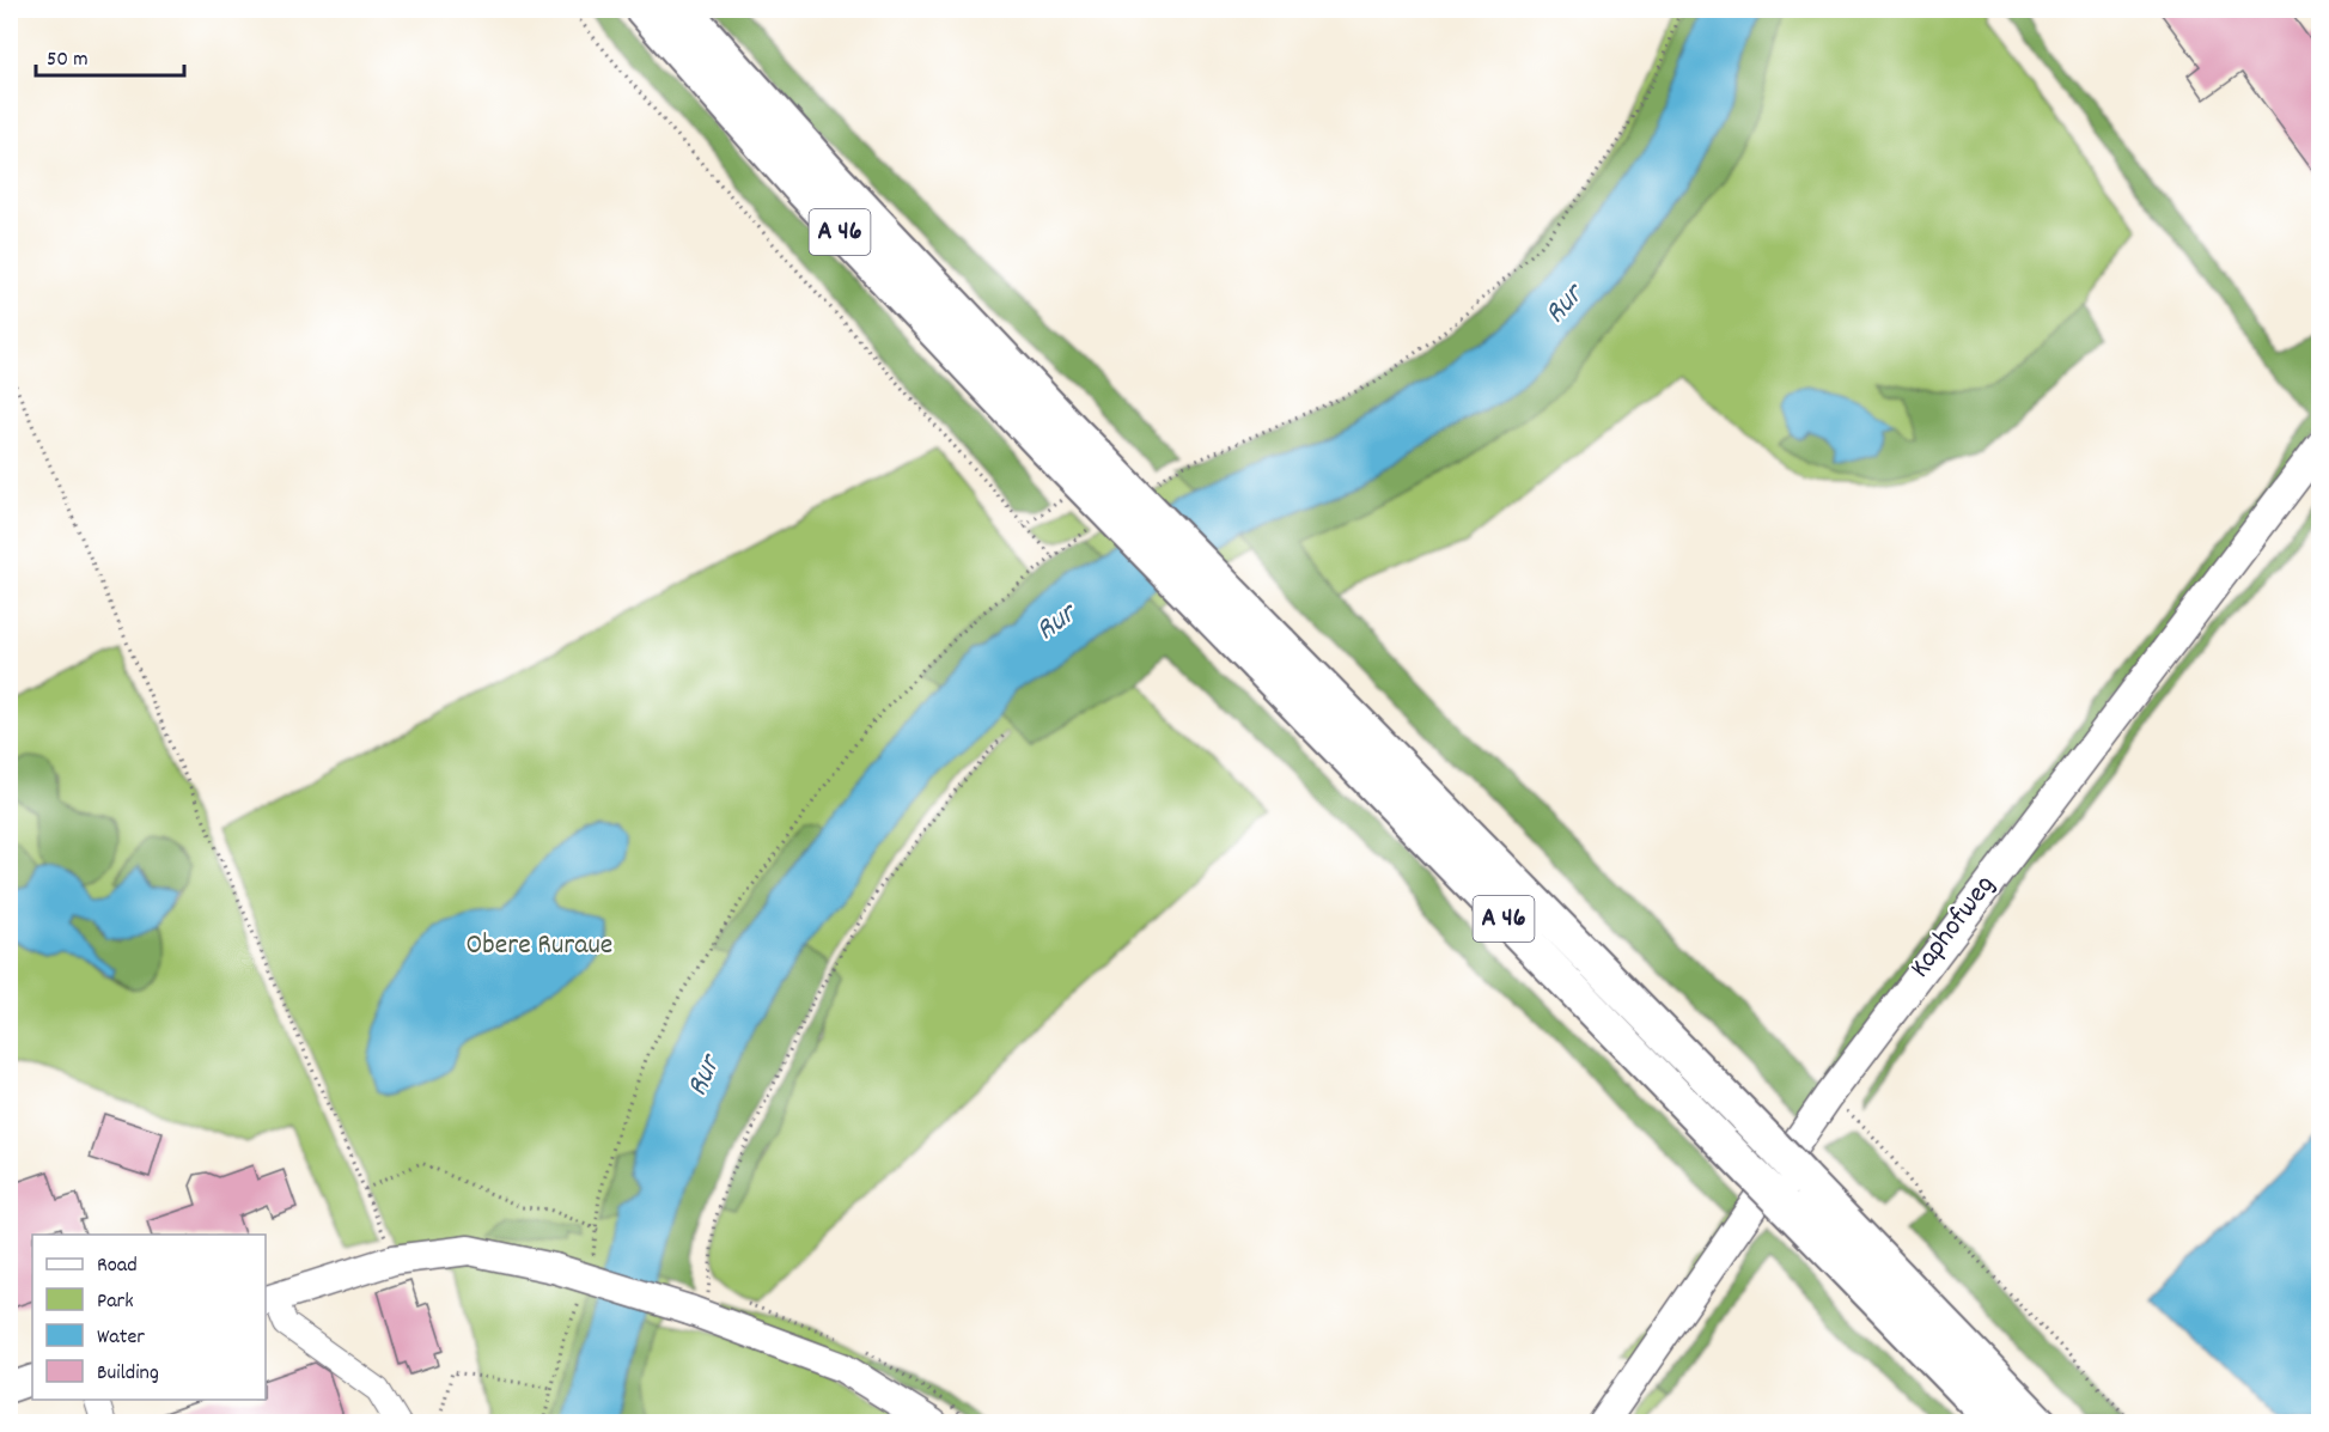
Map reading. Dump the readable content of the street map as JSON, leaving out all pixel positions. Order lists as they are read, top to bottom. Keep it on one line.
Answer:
{"streets":{"highway":["A 46"],"main road":["Kaphofweg"]},"water":["Rur"],"parks":["Obere Ruraue"],"legend":["Road","Park","Water","Building"],"scale_bar":"50 m"}
